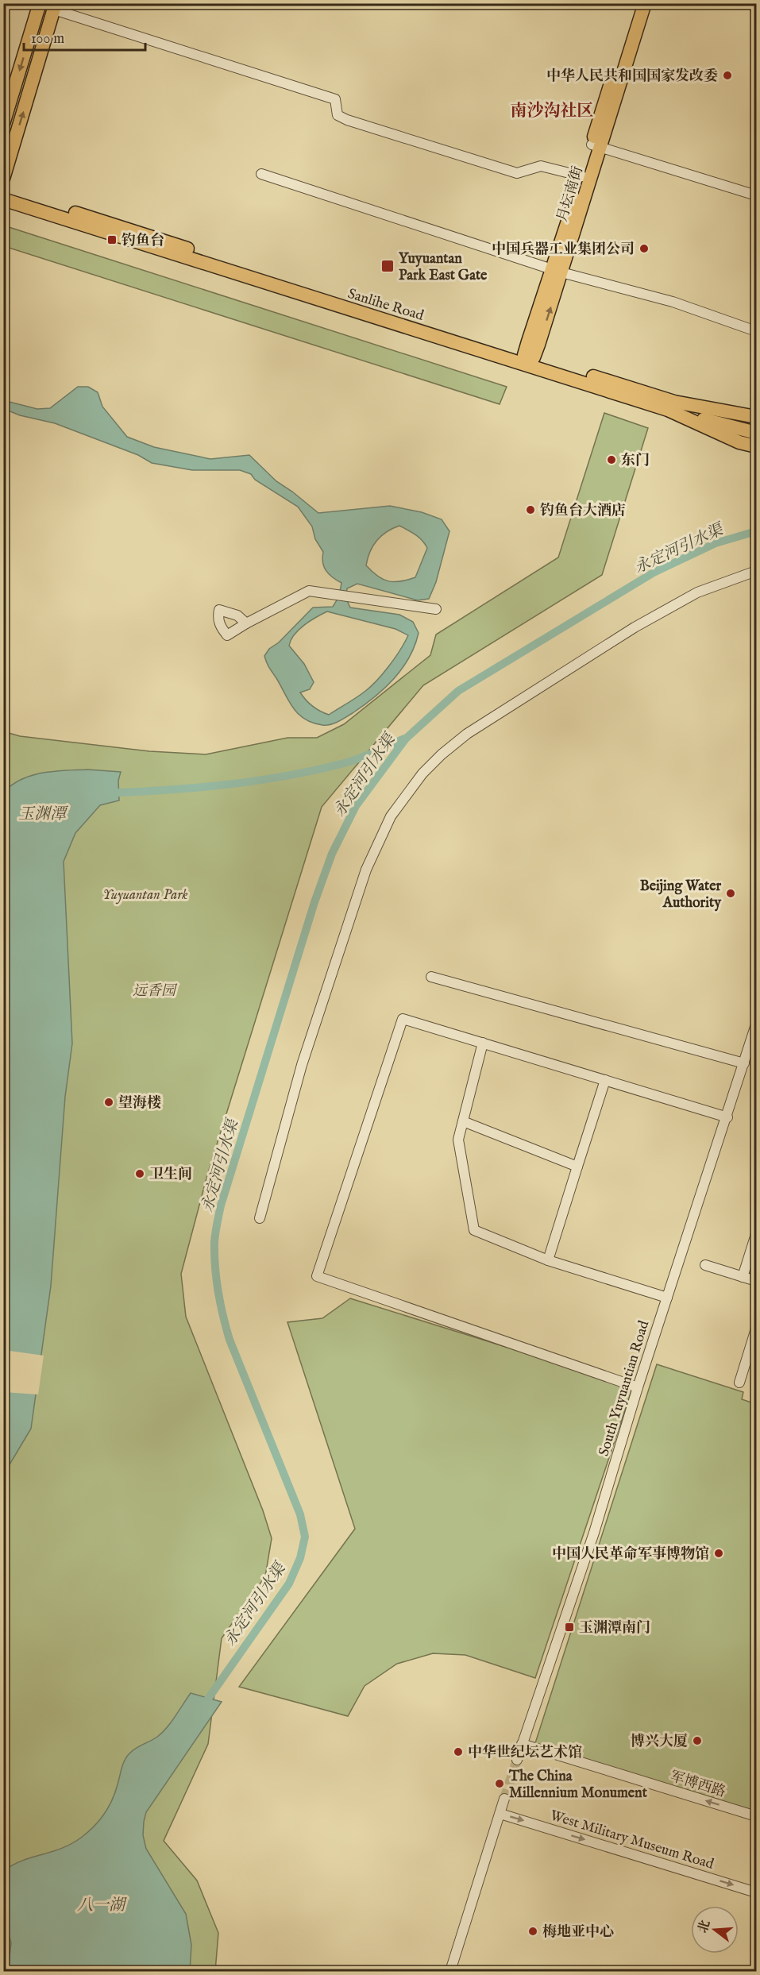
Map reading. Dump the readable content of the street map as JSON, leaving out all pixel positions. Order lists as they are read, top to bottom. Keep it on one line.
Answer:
{"streets":{"main road":["月坛南街","Sanlihe Road"],"street":["South Yuyuantian Road","军博西路","West Military Museum Road"]},"crossings":[["月坛南街","Sanlihe Road"],["South Yuyuantian Road","军博西路"]],"one_way":["军博西路","West Military Museum Road"],"districts":["南沙沟社区"],"water":["永定河引水渠","玉渊潭","八一湖"],"parks":["Yuyuantan Park","远香园"],"places":{"other":["中华人民共和国国家发改委","中国兵器工业集团公司","东门","钓鱼台大酒店","Beijing Water Authority","望海楼","卫生间","中国人民革命军事博物馆","博兴大厦","中华世纪坛艺术馆","The China Millennium Monument","梅地亚中心"],"transit":["钓鱼台","Yuyuantan Park East Gate","玉渊潭南门"]},"scale_bar":"100 m","north":"left"}
